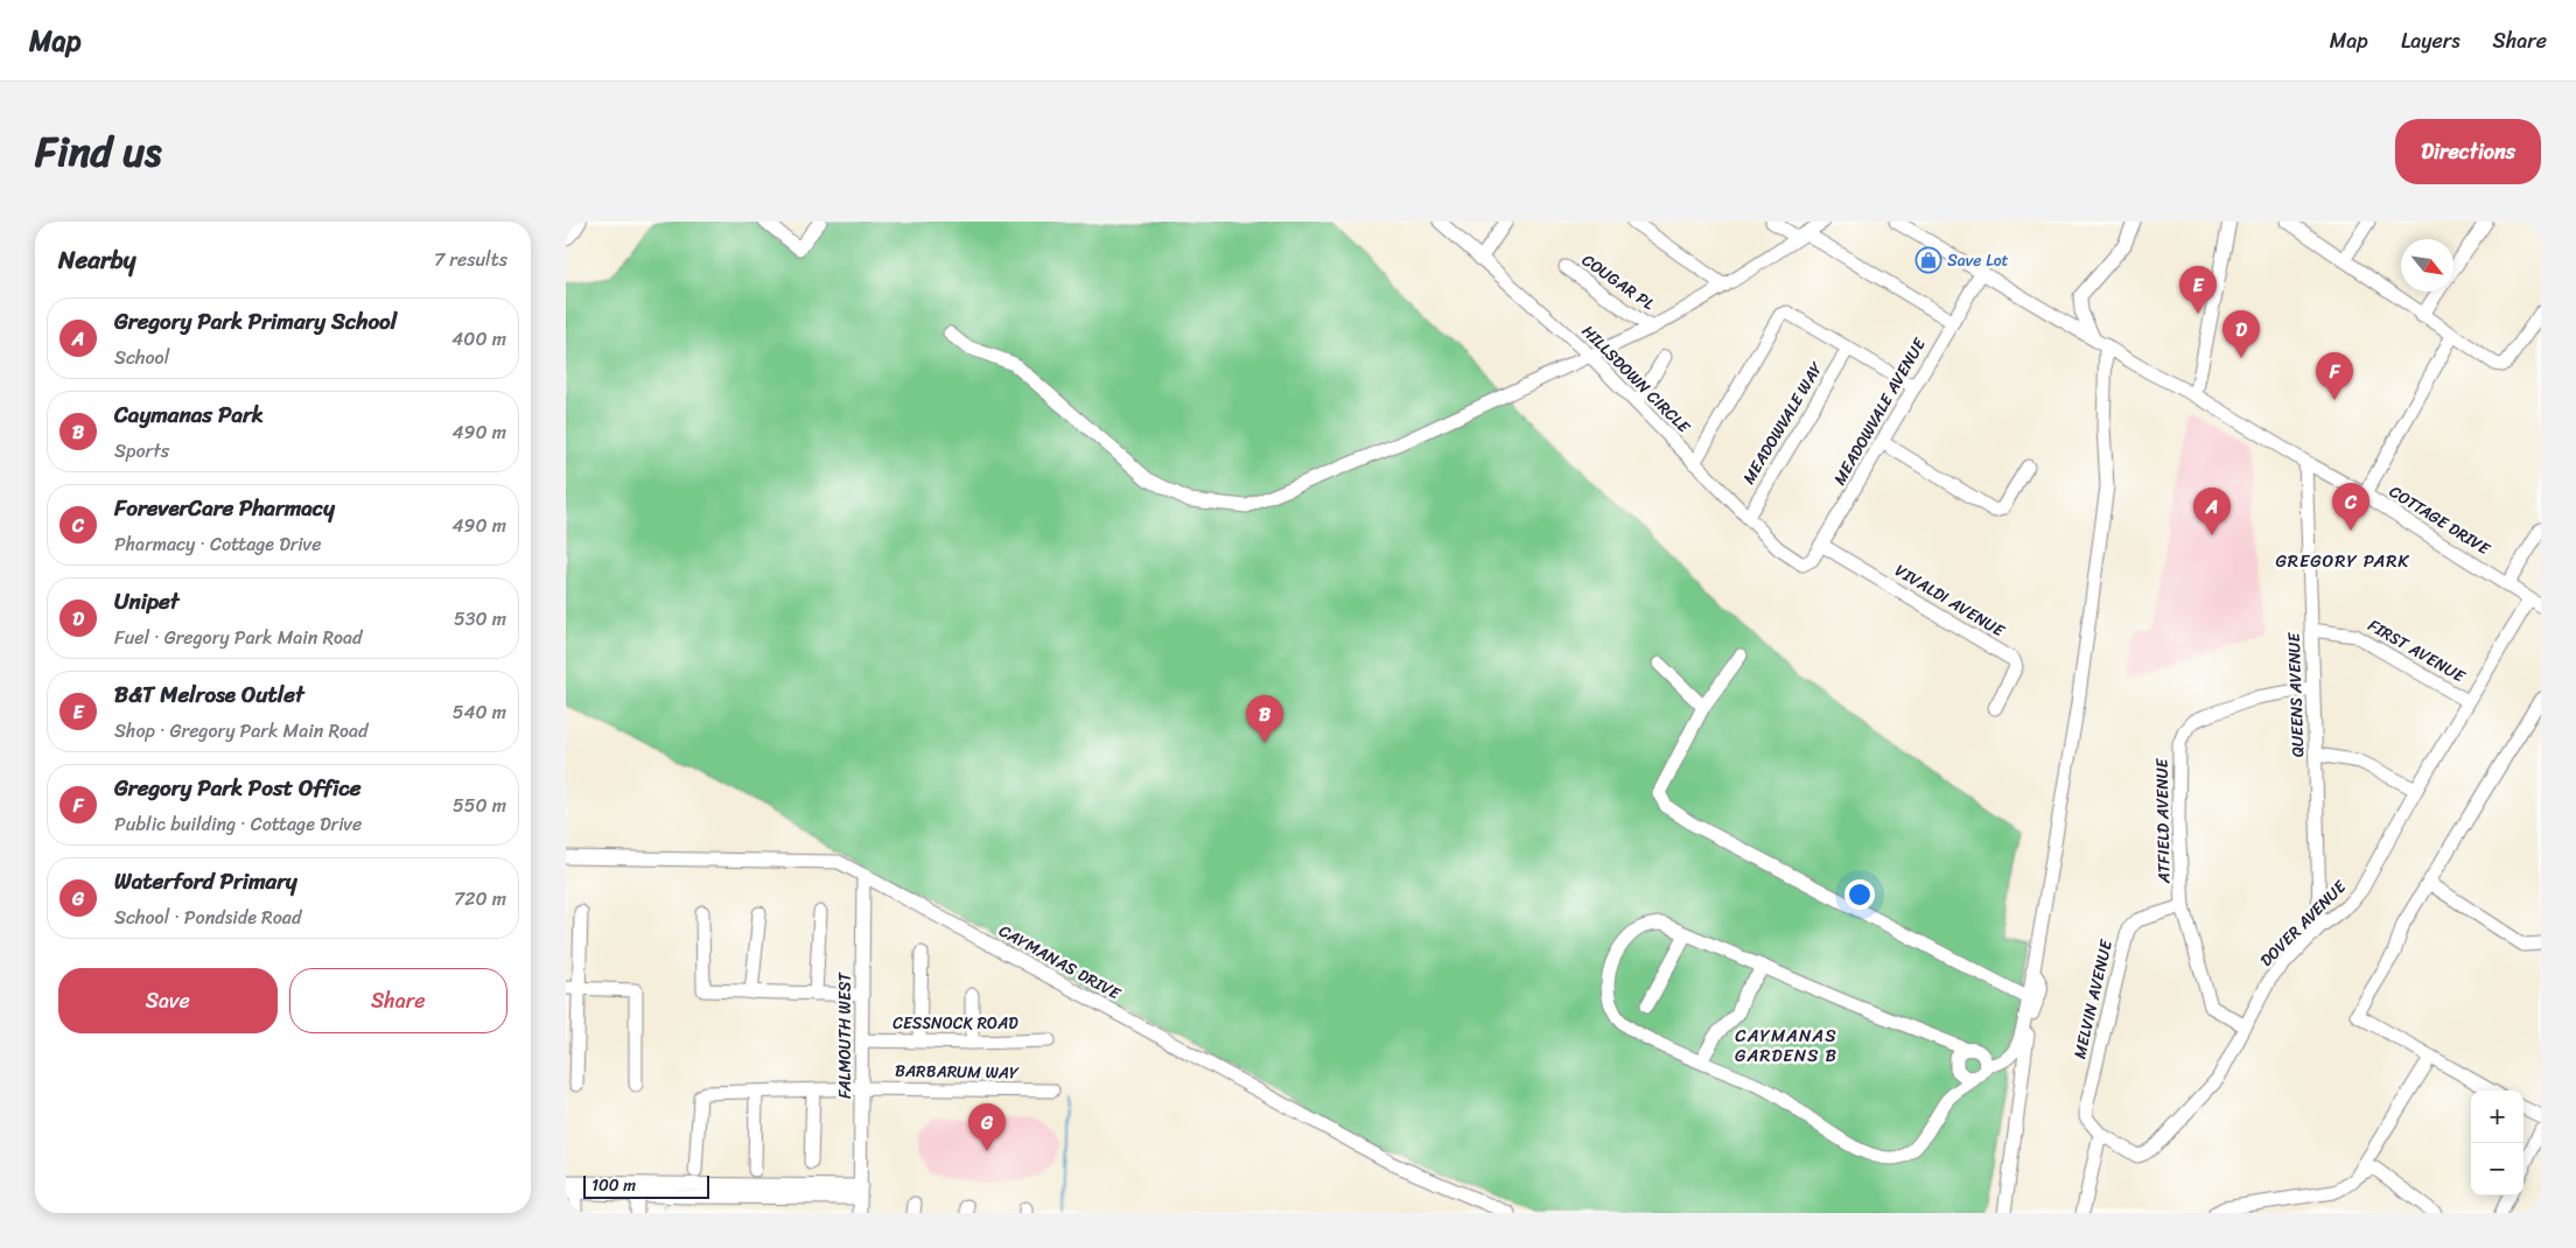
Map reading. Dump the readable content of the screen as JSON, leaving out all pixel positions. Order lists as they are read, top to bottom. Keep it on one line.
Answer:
{"streets":{"street":["COUGAR PL","HILLSDOWN CIRCLE","MEADOWVALE AVENUE","MEADOWVALE WAY","COTTAGE DRIVE","VIVALDI AVENUE","FIRST AVENUE","QUEENS AVENUE","ATFIELD AVENUE","DOVER AVENUE","CAYMANAS DRIVE","MELVIN AVENUE","CESSNOCK ROAD","FALMOUTH WEST","BARBARUM WAY"]},"crossings":[["HILLSDOWN CIRCLE","MEADOWVALE AVENUE"],["HILLSDOWN CIRCLE","MEADOWVALE WAY"],["MEADOWVALE AVENUE","COTTAGE DRIVE"],["MEADOWVALE AVENUE","VIVALDI AVENUE"],["COTTAGE DRIVE","QUEENS AVENUE"],["COTTAGE DRIVE","DOVER AVENUE"],["FIRST AVENUE","QUEENS AVENUE"],["FIRST AVENUE","DOVER AVENUE"],["QUEENS AVENUE","ATFIELD AVENUE"],["QUEENS AVENUE","DOVER AVENUE"],["ATFIELD AVENUE","DOVER AVENUE"],["ATFIELD AVENUE","MELVIN AVENUE"],["DOVER AVENUE","MELVIN AVENUE"],["CAYMANAS DRIVE","FALMOUTH WEST"],["CESSNOCK ROAD","FALMOUTH WEST"],["FALMOUTH WEST","BARBARUM WAY"]],"districts":["GREGORY PARK","CAYMANAS GARDENS B"],"places":{"shop":["Save Lot"]},"scale_bar":"100 m","north":"bottom right","page":{"header":"Map","nav":["Map","Layers","Share"],"title":"Find us","buttons":["Directions",["Save","Share"]],"heading":["Nearby","7 results"],"pins":["E","D","F","C","A","B","G"],"list":[{"mark":"A","name":"Gregory Park Primary School","note":"School","value":"400 m"},{"mark":"B","name":"Caymanas Park","note":"Sports","value":"490 m"},{"mark":"C","name":"ForeverCare Pharmacy","note":"Pharmacy · Cottage Drive","value":"490 m"},{"mark":"D","name":"Unipet","note":"Fuel · Gregory Park Main Road","value":"530 m"},{"mark":"E","name":"B&T Melrose Outlet","note":"Shop · Gregory Park Main Road","value":"540 m"},{"mark":"F","name":"Gregory Park Post Office","note":"Public building · Cottage Drive","value":"550 m"},{"mark":"G","name":"Waterford Primary","note":"School · Pondside Road","value":"720 m"}],"map_buttons":["+","−"],"scale":"100 m"}}
